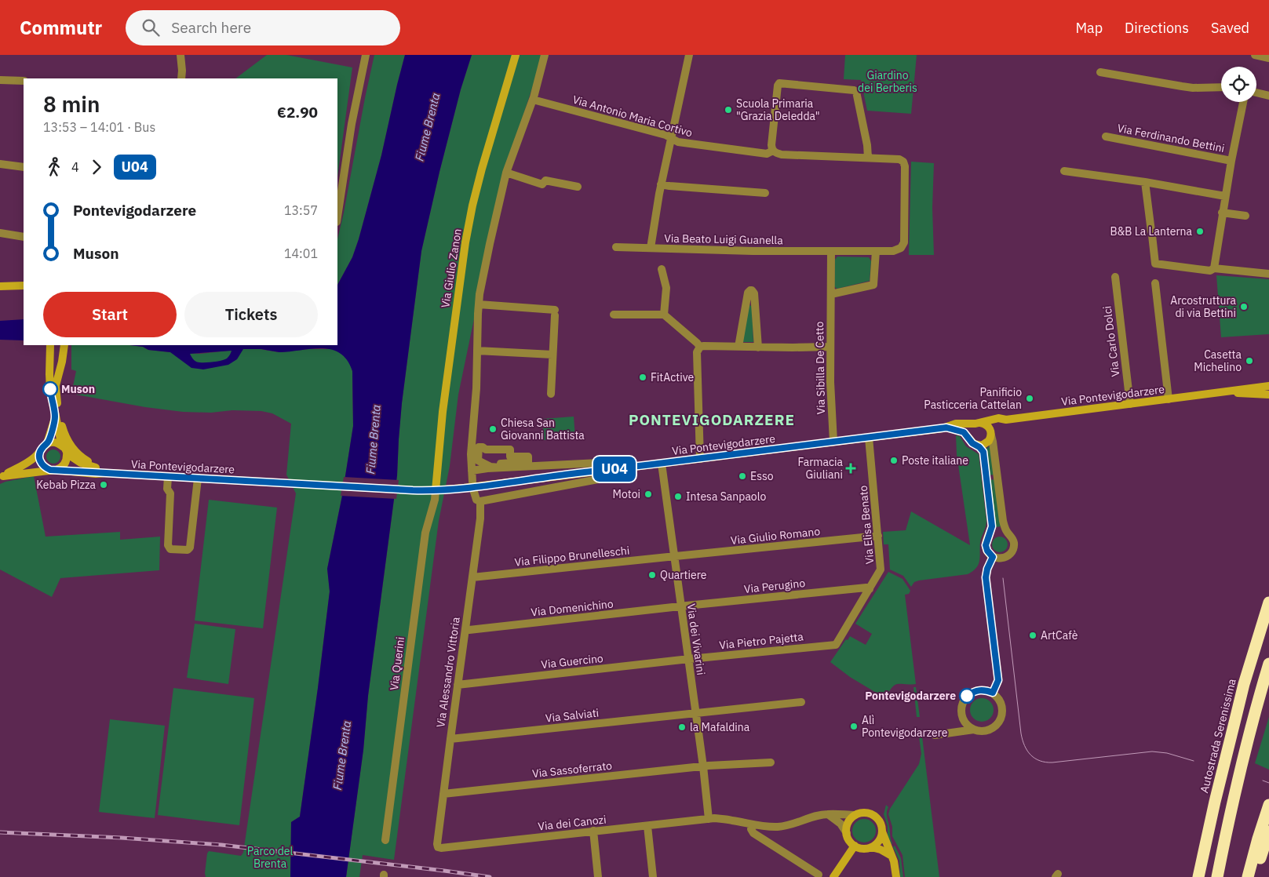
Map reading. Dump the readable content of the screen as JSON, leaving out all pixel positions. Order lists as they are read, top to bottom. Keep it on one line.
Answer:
{"streets":{"highway":["Autostrada Serenissima"],"main road":["Via Giulio Zanon","Via Pontevigodarzere"],"street":["Via Antonio Maria Cortivo","Via Ferdinando Bettini","Via Beato Luigi Guanella","Via Carlo Dolci","Via Sibilla De Cetto","Via Elisa Benato","Via Giulio Romano","Via Filippo Brunelleschi","Via Perugino","Via Domenichino","Via dei Vivarini","Via Pietro Pajetta","Via Guercino","Via Querini","Via Alessandro Vittoria","Via Salviati","Via Sassoferrato","Via dei Canozi"]},"crossings":[["Via Beato Luigi Guanella","Via Sibilla De Cetto"],["Via Giulio Zanon","Via Pontevigodarzere"],["Via Giulio Zanon","Via Querini"],["Via Carlo Dolci","Via Pontevigodarzere"],["Via Sibilla De Cetto","Via Pontevigodarzere"],["Via Pontevigodarzere","Via Elisa Benato"],["Via Pontevigodarzere","Via dei Vivarini"],["Via Pontevigodarzere","Via Querini"],["Via Pontevigodarzere","Via Alessandro Vittoria"],["Via Elisa Benato","Via Giulio Romano"],["Via Elisa Benato","Via Perugino"],["Via Elisa Benato","Via Pietro Pajetta"],["Via Giulio Romano","Via Filippo Brunelleschi"],["Via Giulio Romano","Via dei Vivarini"],["Via Filippo Brunelleschi","Via dei Vivarini"],["Via Filippo Brunelleschi","Via Alessandro Vittoria"],["Via Perugino","Via Domenichino"],["Via Perugino","Via dei Vivarini"],["Via Domenichino","Via dei Vivarini"],["Via Domenichino","Via Alessandro Vittoria"],["Via dei Vivarini","Via Pietro Pajetta"],["Via dei Vivarini","Via Guercino"],["Via dei Vivarini","Via Salviati"],["Via dei Vivarini","Via Sassoferrato"],["Via dei Vivarini","Via dei Canozi"],["Via Pietro Pajetta","Via Guercino"],["Via Guercino","Via Alessandro Vittoria"],["Via Alessandro Vittoria","Via Salviati"],["Via Alessandro Vittoria","Via Sassoferrato"],["Via Alessandro Vittoria","Via dei Canozi"]],"districts":["PONTEVIGODARZERE"],"water":["Fiume Brenta"],"parks":["Giardino dei Berberis","Parco del Brenta"],"places":{"other":["Scuola Primaria \"Grazia Deledda\"","B&B La Lanterna","Arcostruttura di via Bettini","Casetta Michelino","FitActive","Muson","Panificio Pasticceria Cattelan","Chiesa San Giovanni Battista","Poste italiane","Esso","Kebab Pizza","Motoi","Intesa Sanpaolo","Quartiere","ArtCafè","Pontevigodarzere","Alì Pontevigodarzere","la Mafaldina"],"health":["Farmacia Giuliani"]},"lines":["bus line U04"],"page":{"header":"Commutr","search":"Search here","nav":["Map","Directions","Saved"],"on_map":"U04","heading":["8 min","13:53 – 14:01 · Bus","€2.90"],"legs":["4","U04"],"list":[{"name":"Pontevigodarzere","value":"13:57"},{"name":"Muson","value":"14:01"}],"buttons":["Start","Tickets"]}}
